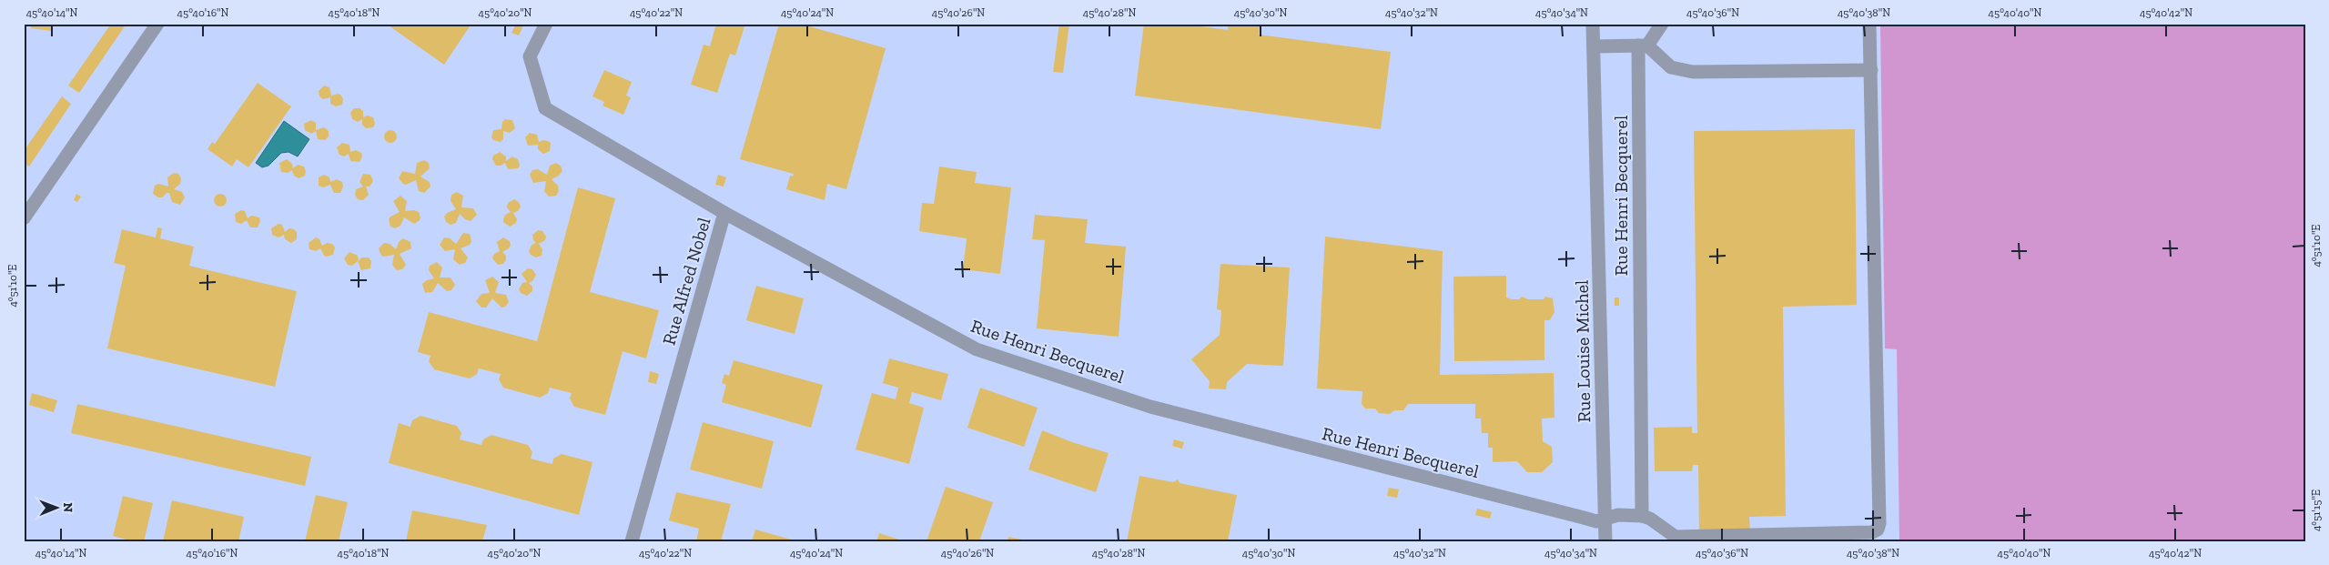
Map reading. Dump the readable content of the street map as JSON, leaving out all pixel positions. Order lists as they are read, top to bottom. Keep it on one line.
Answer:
{"streets":{"street":["Rue Henri Becquerel","Rue Alfred Nobel","Rue Louise Michel"]},"crossings":[["Rue Henri Becquerel","Rue Alfred Nobel"],["Rue Henri Becquerel","Rue Louise Michel"]],"north":"right","coordinates":["45°40'14\"N","45°40'16\"N","45°40'18\"N","45°40'20\"N","45°40'22\"N","45°40'24\"N","45°40'26\"N","45°40'28\"N","45°40'30\"N","45°40'32\"N","45°40'34\"N","45°40'36\"N","45°40'38\"N","45°40'40\"N","45°40'42\"N","4°51'10\"E","4°51'15\"E"]}
